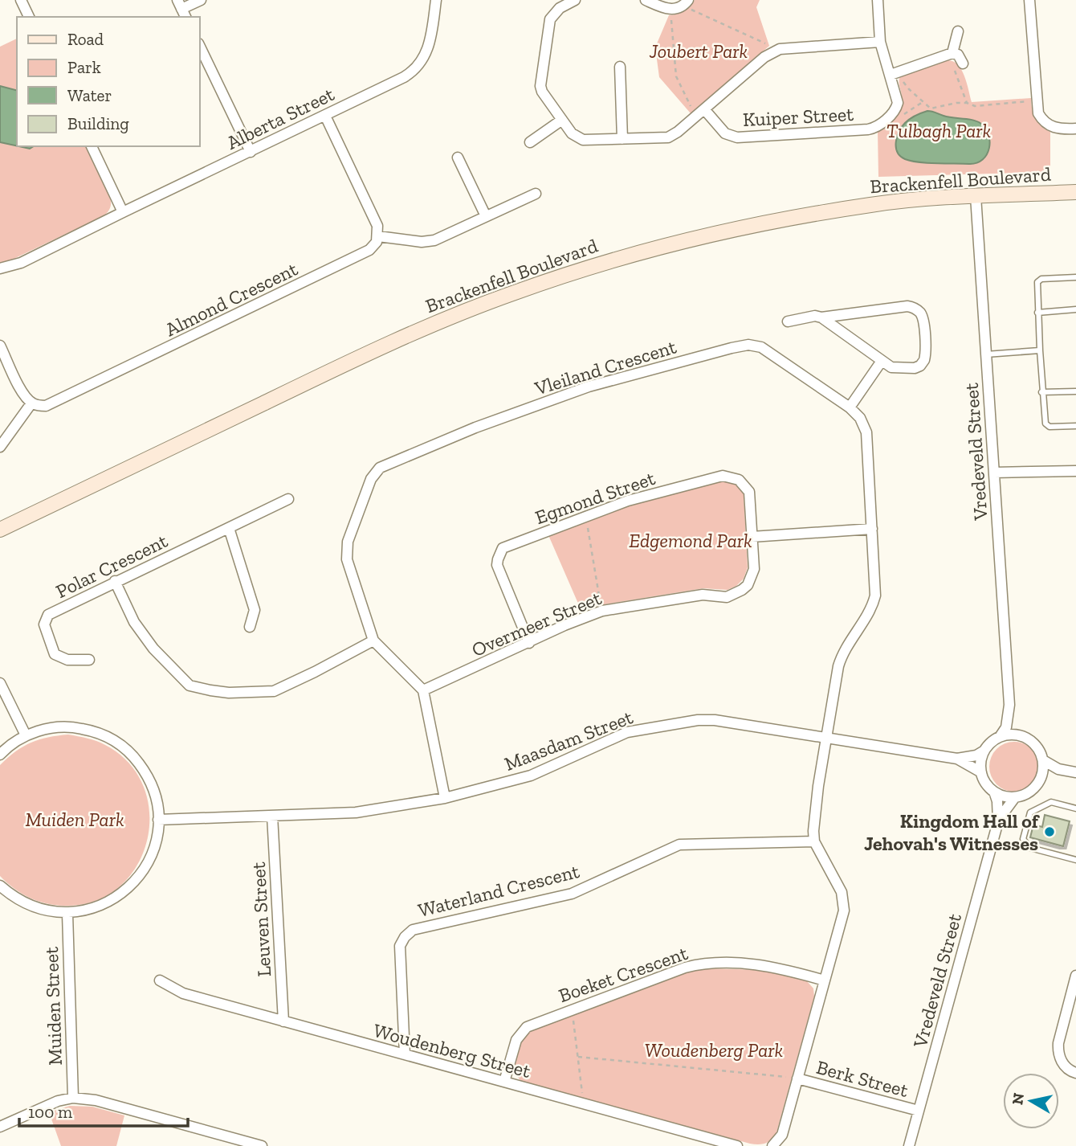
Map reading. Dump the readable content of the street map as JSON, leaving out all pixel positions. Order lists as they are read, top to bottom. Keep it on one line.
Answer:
{"streets":{"street":["Kuiper Street","Alberta Street","Brackenfell Boulevard","Almond Crescent","Vleiland Crescent","Vredeveld Street","Egmond Street","Polar Crescent","Overmeer Street","Maasdam Street","Waterland Crescent","Leuven Street","Boeket Crescent","Muiden Street","Woudenberg Street","Berk Street"]},"crossings":[["Brackenfell Boulevard","Vredeveld Street"],["Vleiland Crescent","Overmeer Street"],["Vleiland Crescent","Maasdam Street"],["Vredeveld Street","Maasdam Street"],["Vredeveld Street","Berk Street"],["Egmond Street","Overmeer Street"],["Maasdam Street","Leuven Street"],["Waterland Crescent","Woudenberg Street"],["Leuven Street","Woudenberg Street"],["Boeket Crescent","Woudenberg Street"]],"parks":["Joubert Park","Tulbagh Park","Edgemond Park","Muiden Park","Woudenberg Park"],"places":["Kingdom Hall of Jehovah's Witnesses"],"legend":["Road","Park","Water","Building"],"scale_bar":"100 m","north":"left"}
